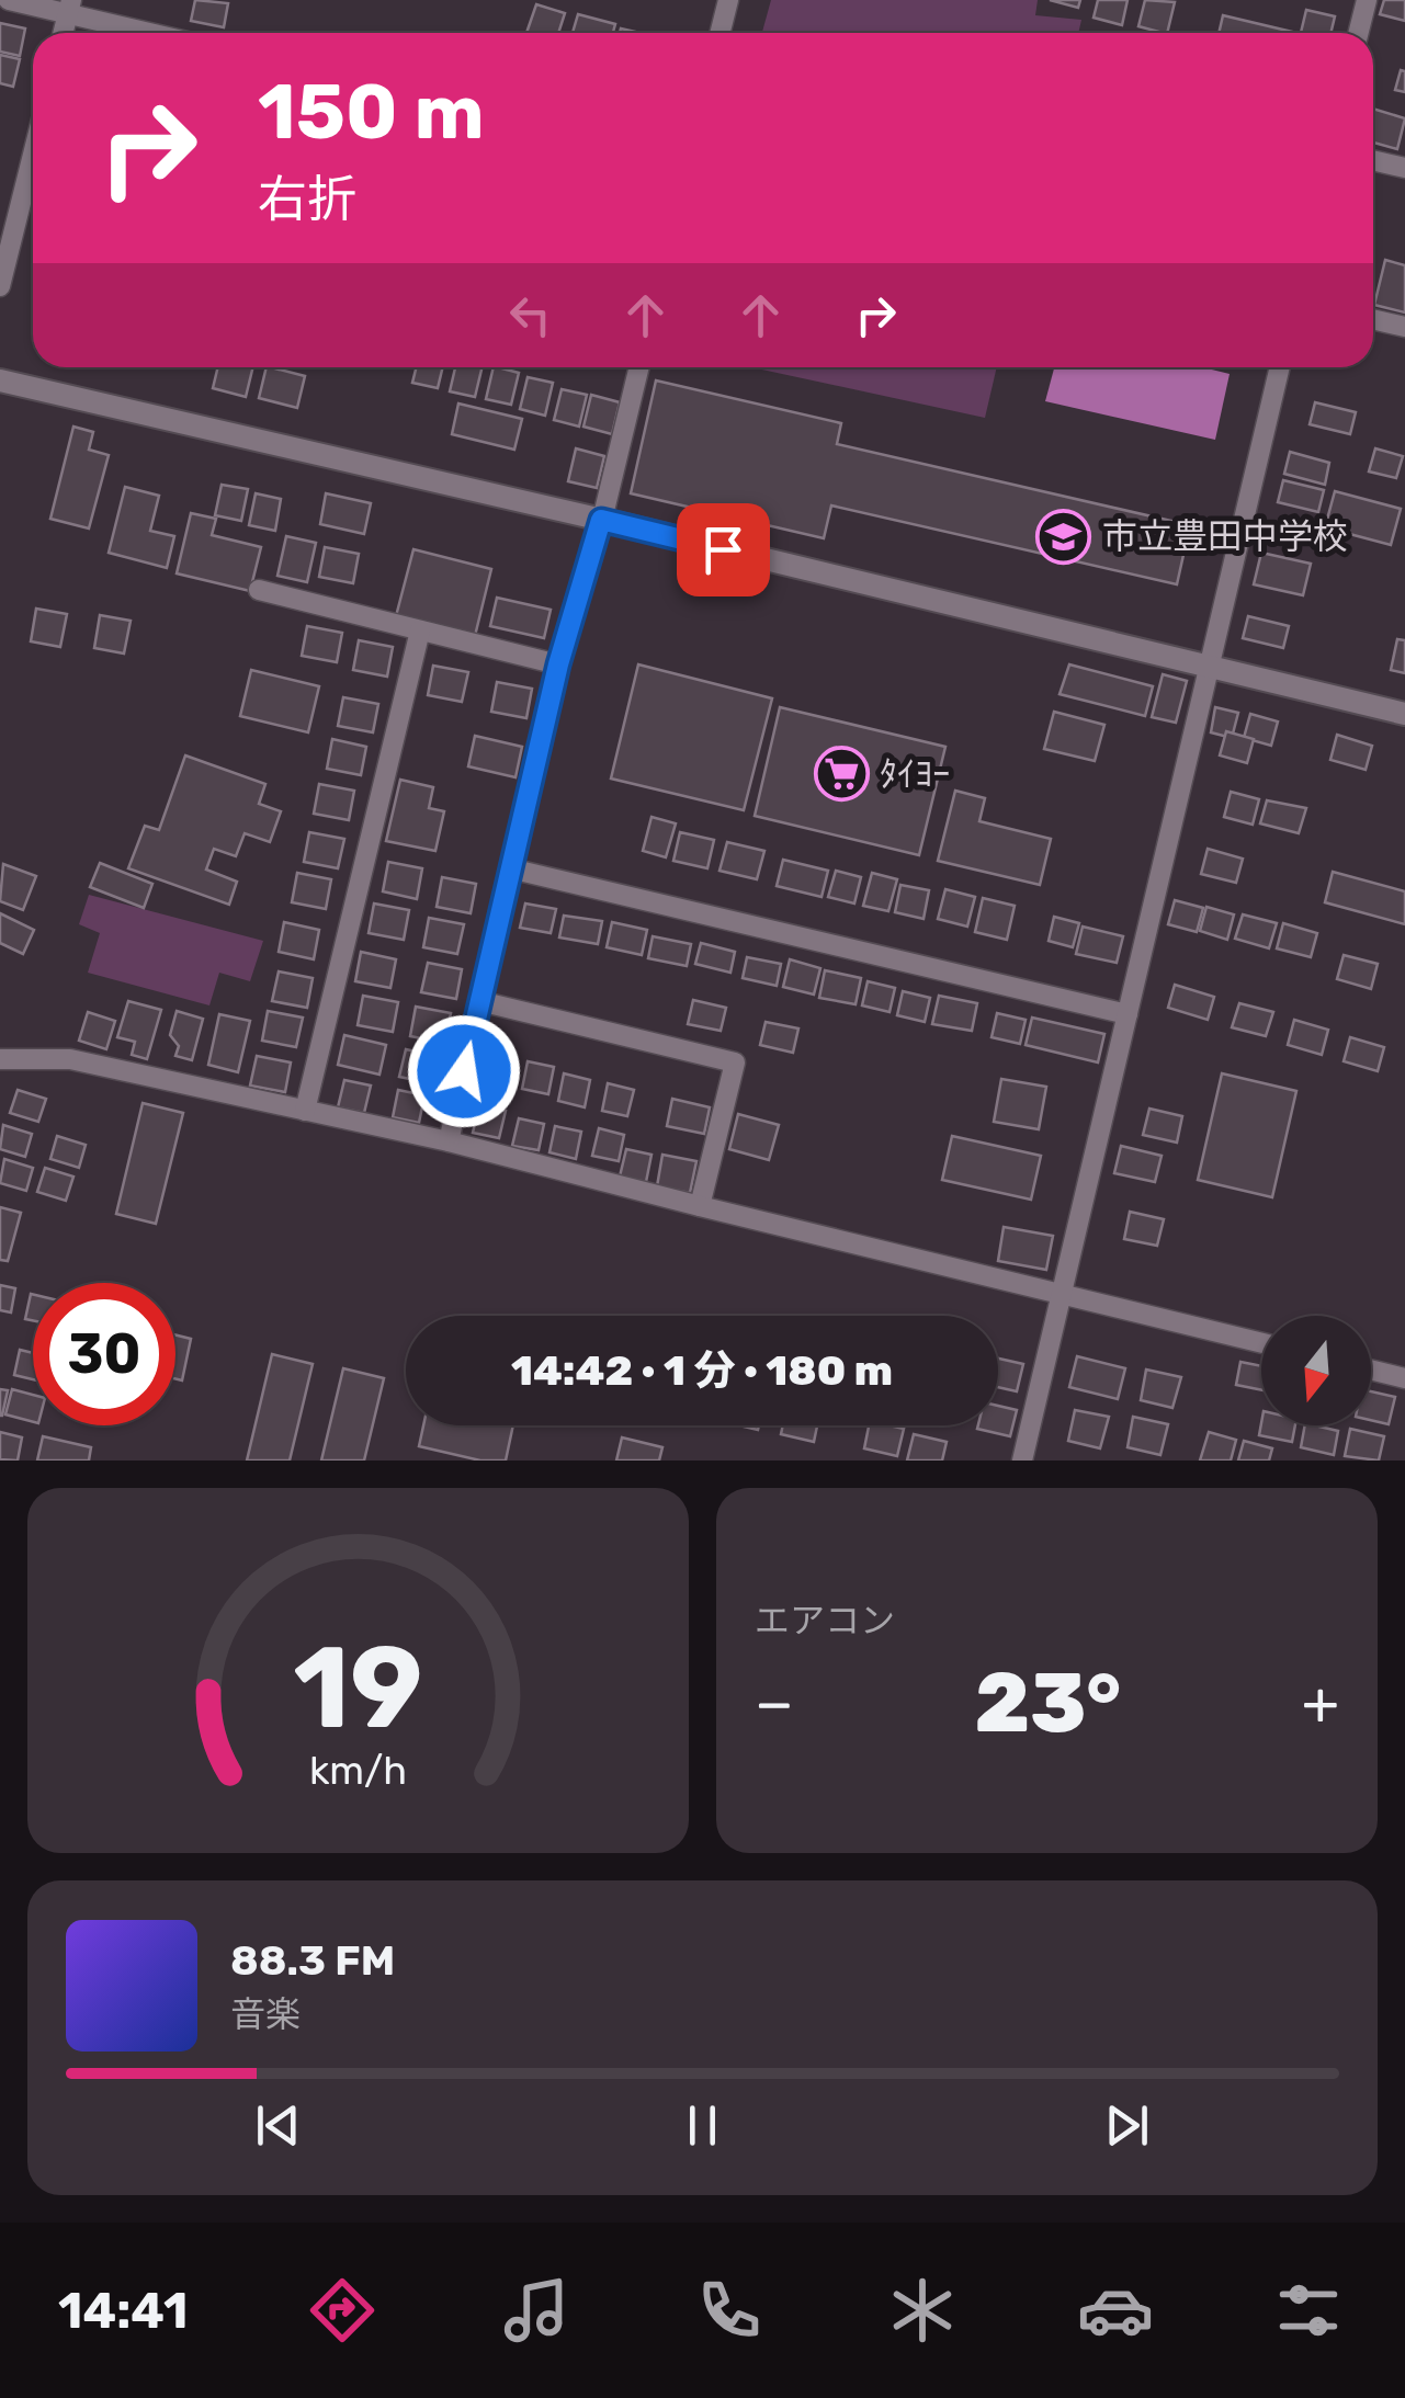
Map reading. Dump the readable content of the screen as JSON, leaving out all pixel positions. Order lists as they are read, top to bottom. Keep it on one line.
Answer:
{"places":{"school or university":["市立豊田中学校"],"supermarket":["ﾀｲﾖｰ"]},"north":"bottom","page":{"turn":["150 m","右折"],"limit":"30","trip":"14:42 · 1 分 · 180 m","tile":"エアコン","heat":["−","23°","+"],"song":["88.3 FM","音楽"],"tabs":"14:41","gauge":["19","km/h"]}}
